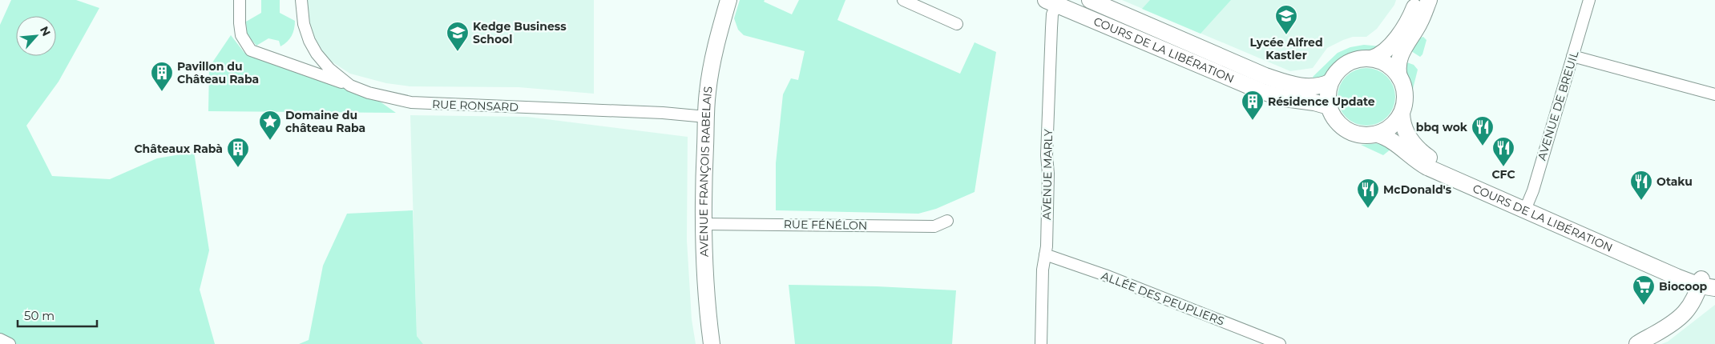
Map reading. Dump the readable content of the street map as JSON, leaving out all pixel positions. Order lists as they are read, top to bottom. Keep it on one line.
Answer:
{"streets":{"main road":["COURS DE LA LIBÉRATION","AVENUE FRANÇOIS RABELAIS"],"street":["RUE RONSARD","AVENUE DE BREUIL","AVENUE MARLY","RUE FÉNÉLON","ALLÉE DES PEUPLIERS"]},"crossings":[["COURS DE LA LIBÉRATION","AVENUE DE BREUIL"],["COURS DE LA LIBÉRATION","AVENUE MARLY"],["RUE RONSARD","AVENUE FRANÇOIS RABELAIS"],["AVENUE FRANÇOIS RABELAIS","RUE FÉNÉLON"],["AVENUE MARLY","ALLÉE DES PEUPLIERS"]],"places":{"school or university":["Lycée Alfred Kastler","Kedge Business School"],"building":["Pavillon du Château Raba","Résidence Update","Châteaux Rabà"],"place":["Domaine du château Raba"],"restaurant":["bbq wok","CFC","Otaku","McDonald's"],"supermarket":["Biocoop"]},"scale_bar":"50 m","north":"top right"}
